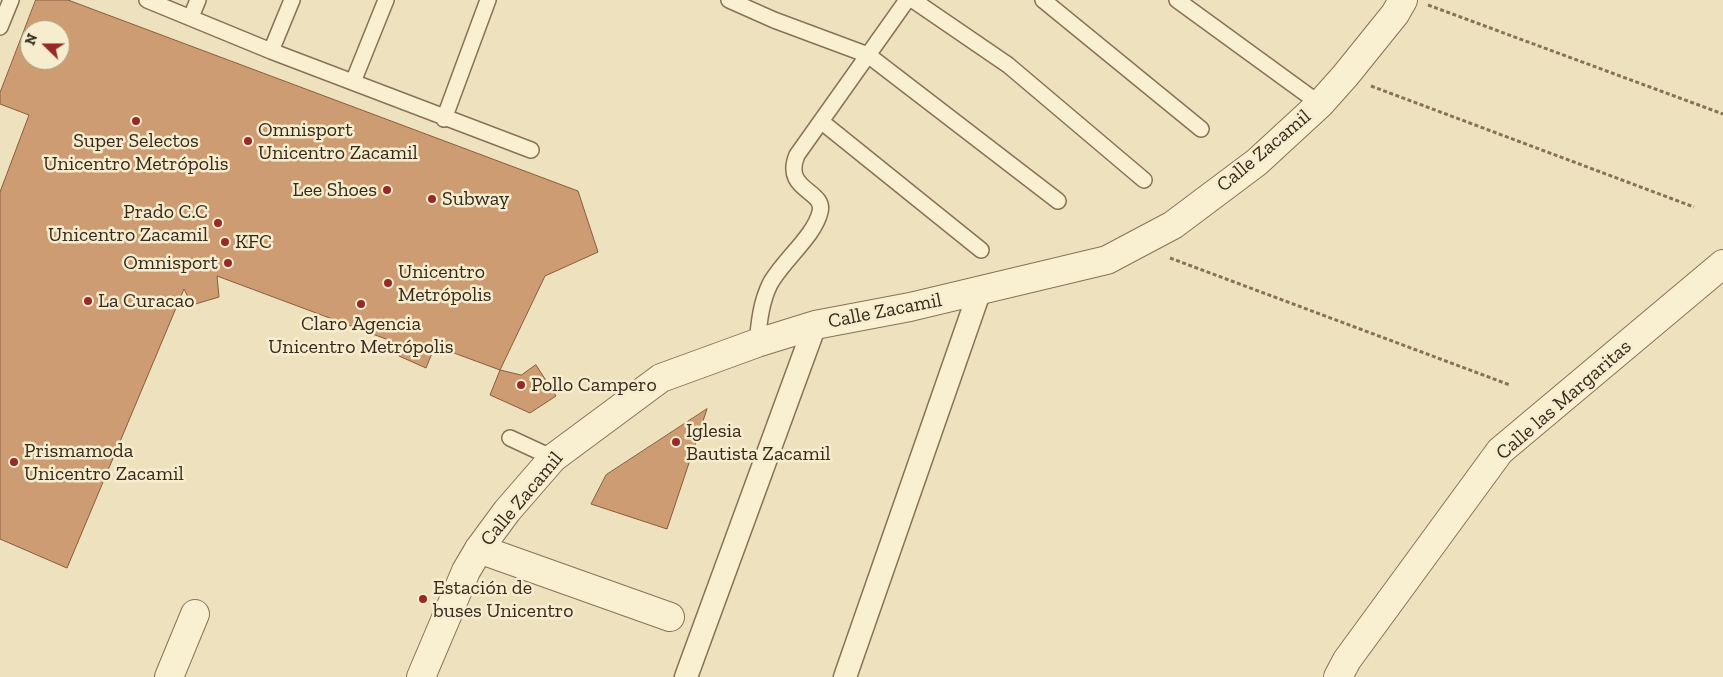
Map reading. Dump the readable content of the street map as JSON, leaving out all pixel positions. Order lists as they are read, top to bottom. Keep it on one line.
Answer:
{"streets":{"street":["Calle Zacamil","Calle las Margaritas"]},"places":["Super Selectos Unicentro Metrópolis","Omnisport Unicentro Zacamil","Lee Shoes","Subway","Prado C.C Unicentro Zacamil","KFC","Omnisport","Unicentro Metrópolis","La Curacao","Claro Agencia Unicentro Metrópolis","Pollo Campero","Iglesia Bautista Zacamil","Prismamoda Unicentro Zacamil","Estación de buses Unicentro"],"north":"left"}
